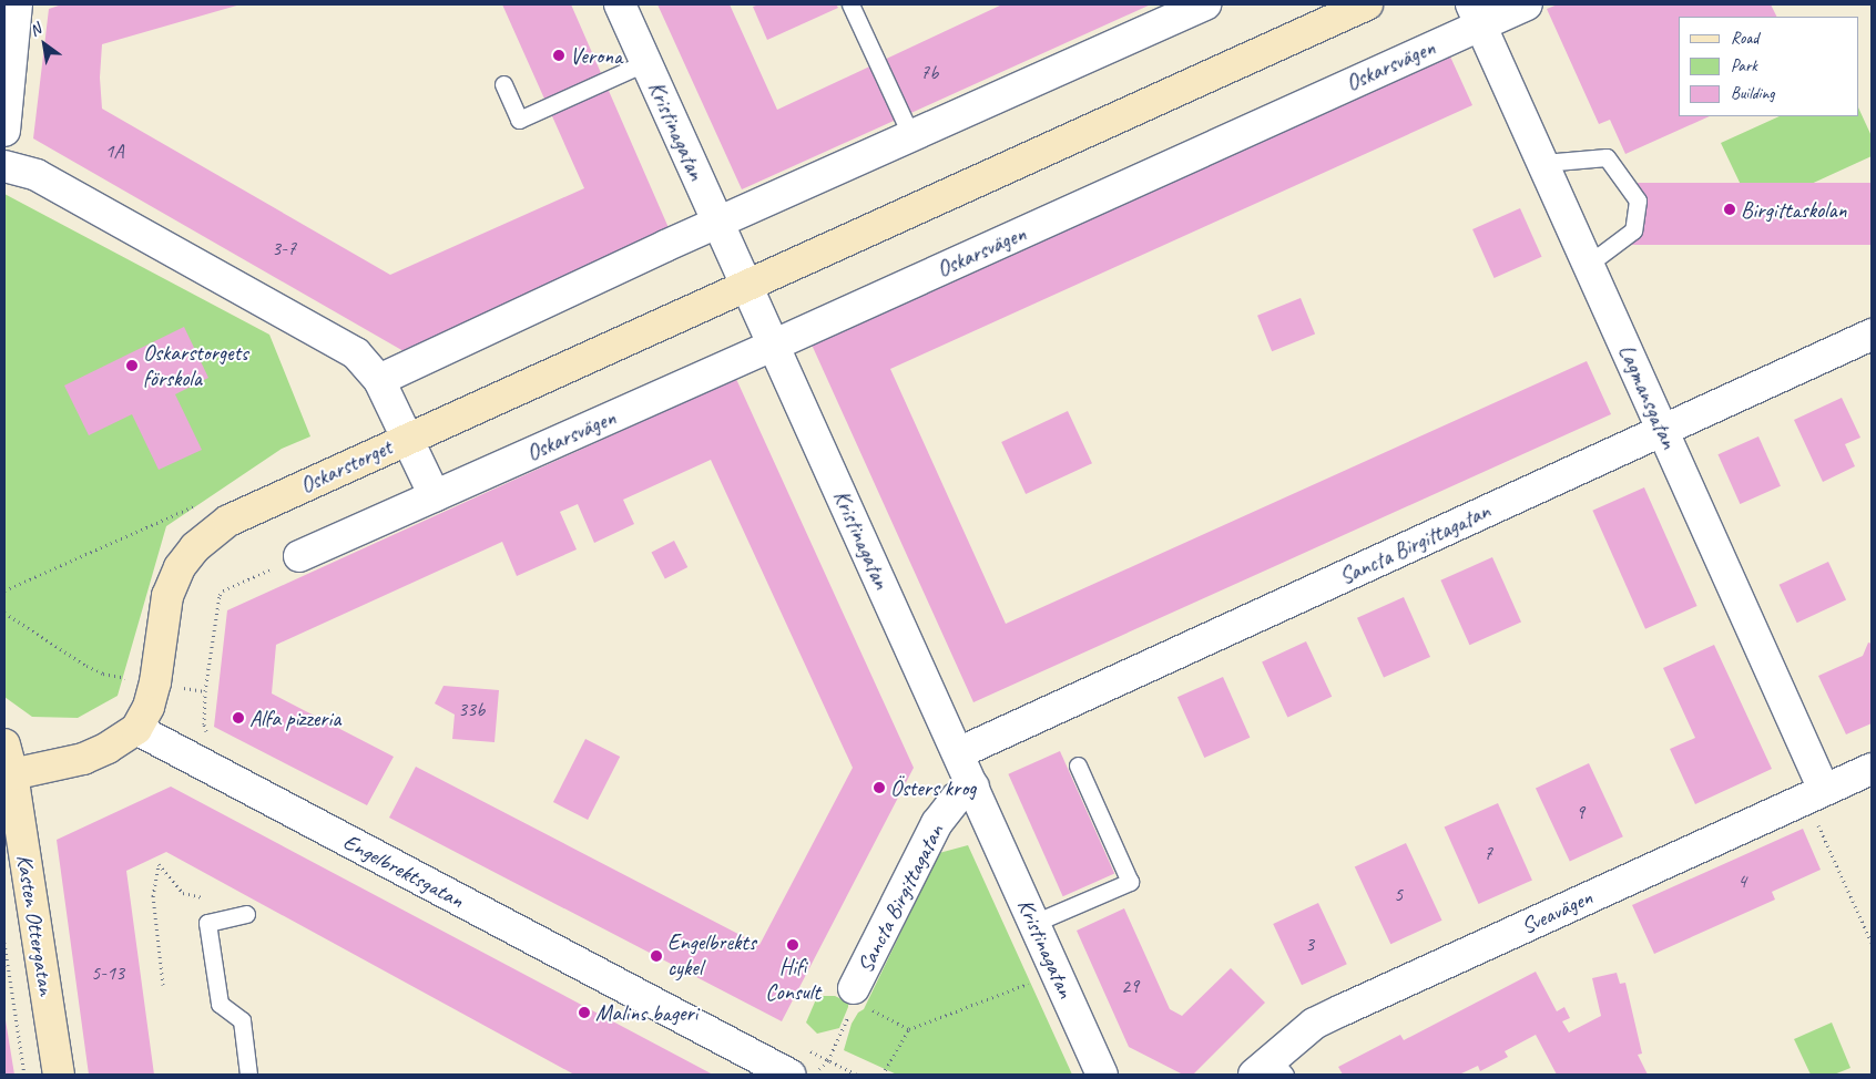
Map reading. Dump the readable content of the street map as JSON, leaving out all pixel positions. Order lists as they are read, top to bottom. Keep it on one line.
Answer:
{"streets":{"street":["Oskarsvägen","Kristinagatan","Lagmansgatan","Oskarstorget","Sancta Birgittagatan","Engelbrektsgatan","Sveavägen","Kasten Ottergatan"]},"crossings":[["Oskarsvägen","Kristinagatan"],["Oskarsvägen","Lagmansgatan"],["Kristinagatan","Sancta Birgittagatan"],["Lagmansgatan","Sancta Birgittagatan"],["Lagmansgatan","Sveavägen"],["Oskarstorget","Engelbrektsgatan"]],"places":["Verona","Birgittaskolan","Oskarstorgets förskola","Alfa pizzeria","Östers krog","Hifi Consult","Engelbrekts cykel","Malins bageri"],"house_numbers":["7b","1A","3-7","33b","9","7","4","5","3","5-13","29"],"legend":["Road","Park","Building"],"north":"top left"}
